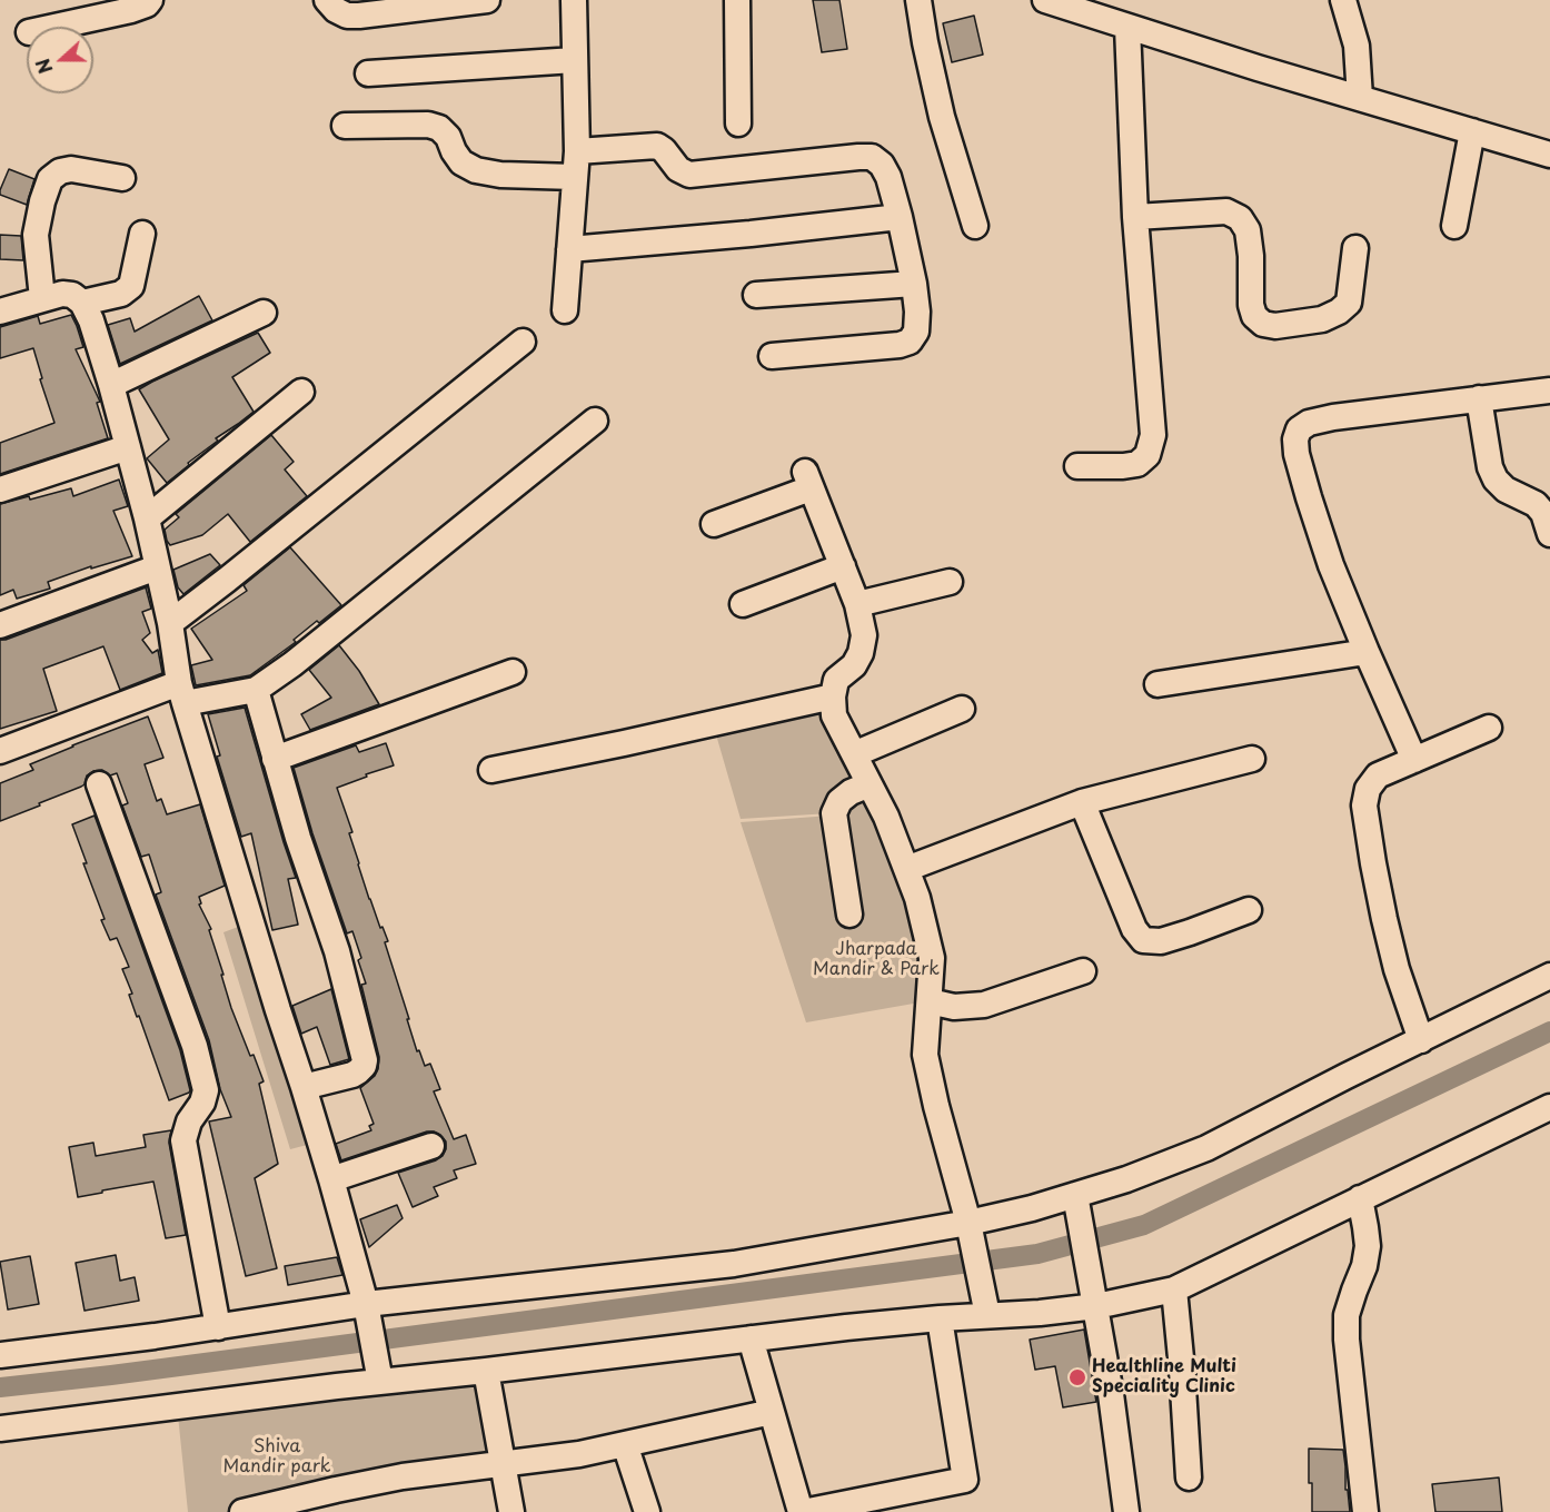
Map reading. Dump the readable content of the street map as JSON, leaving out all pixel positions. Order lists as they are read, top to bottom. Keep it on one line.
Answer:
{"parks":["Jharpada Mandir & Park","Shiva Mandir park"],"places":["Healthline Multi Speciality Clinic"],"north":"left"}
